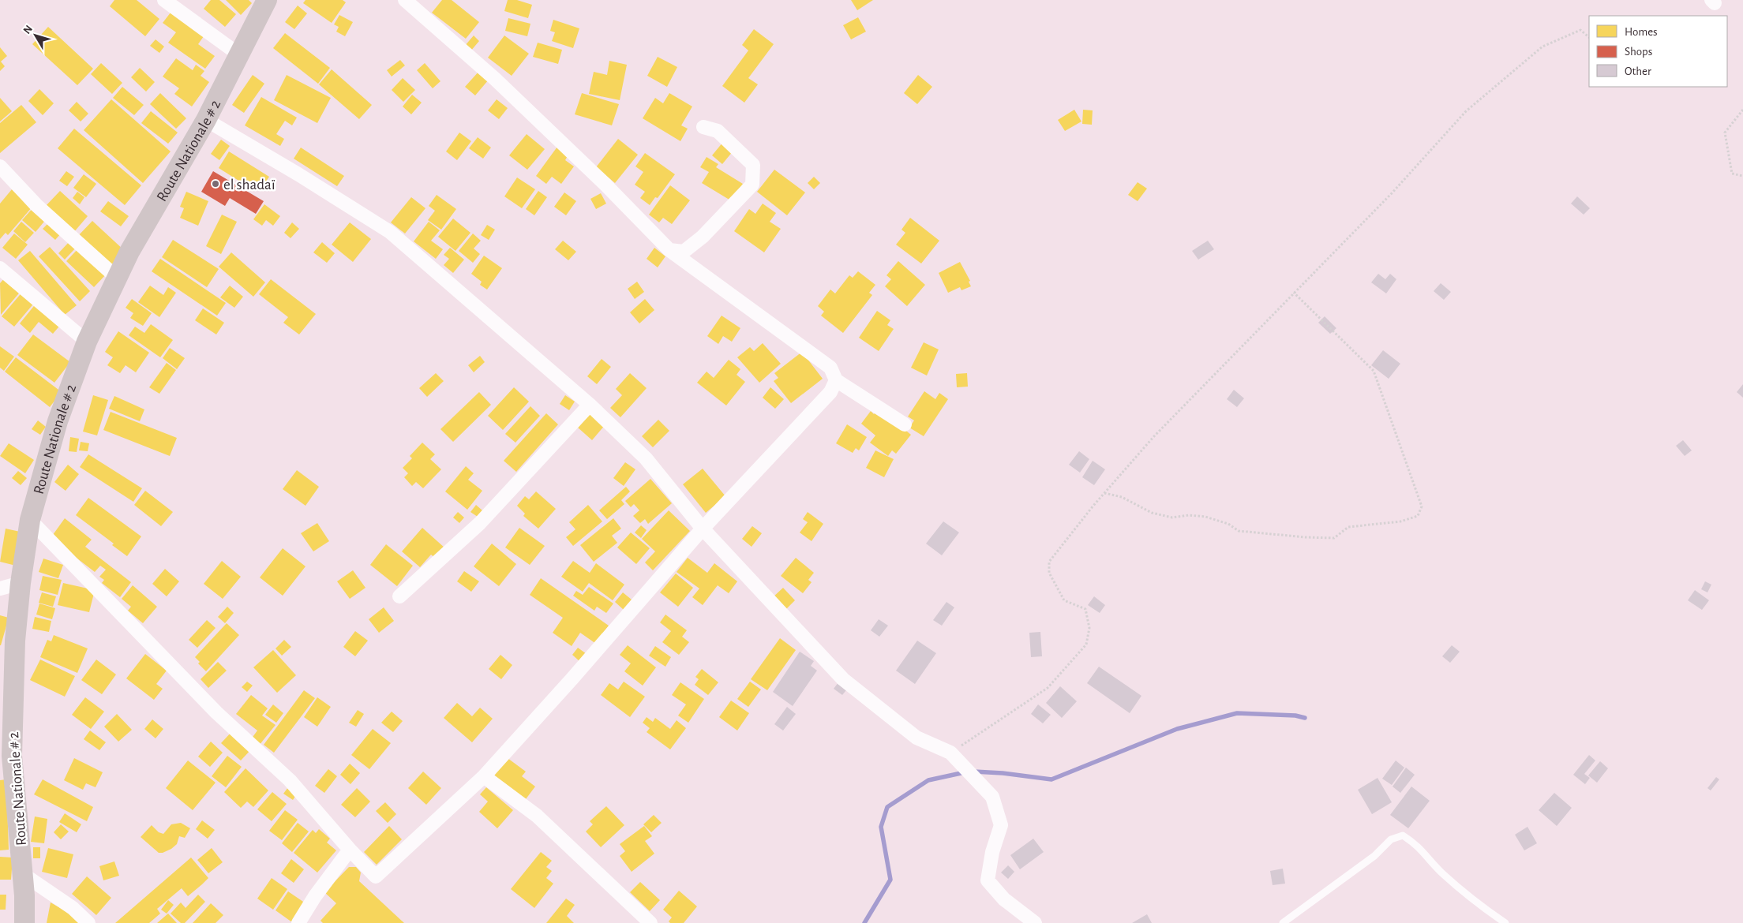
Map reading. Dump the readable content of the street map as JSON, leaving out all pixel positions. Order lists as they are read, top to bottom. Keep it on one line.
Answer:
{"streets":{"main road":["Route Nationale # 2"]},"places":["el shadaï"],"legend":["Homes","Shops","Other"],"north":"top left"}
